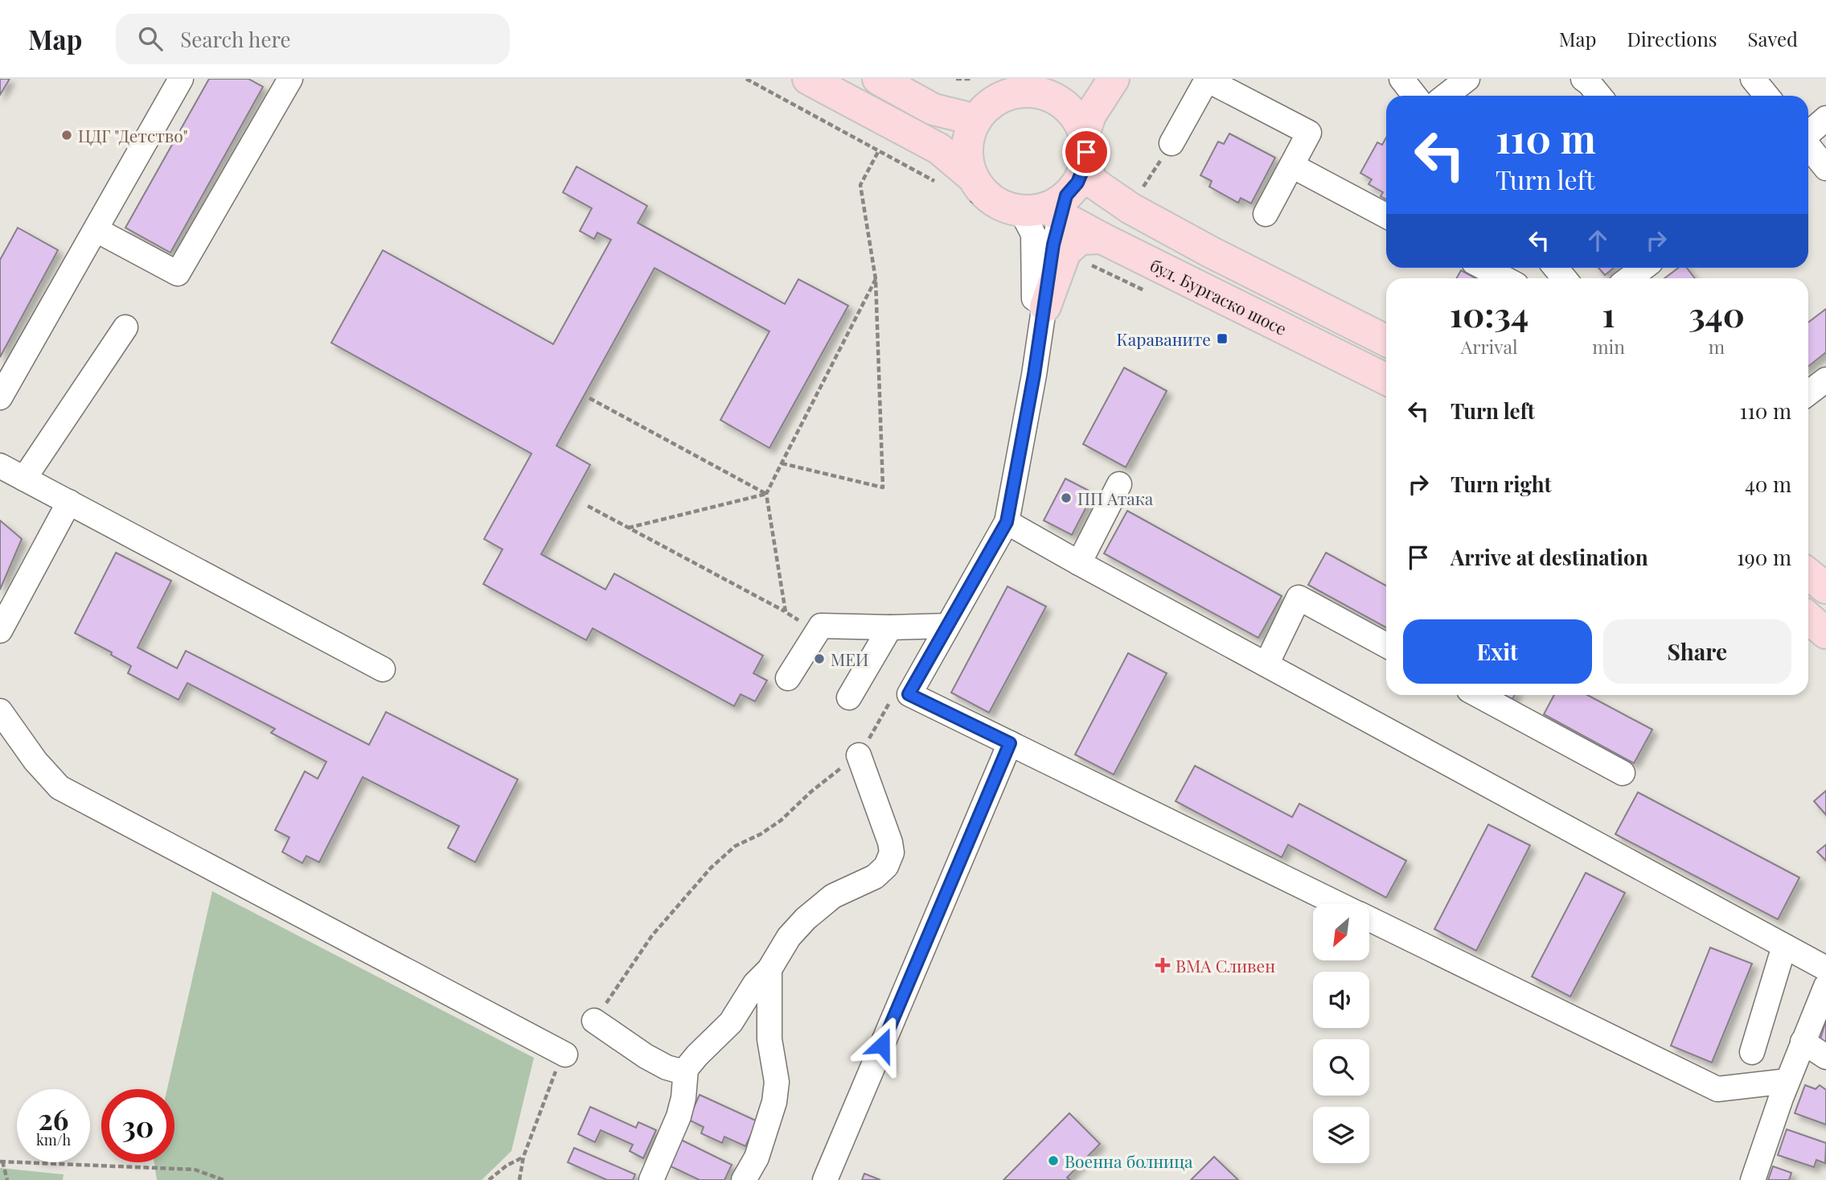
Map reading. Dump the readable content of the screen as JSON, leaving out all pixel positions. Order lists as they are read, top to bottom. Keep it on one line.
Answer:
{"streets":{"main road":["бул. Бургаско шосе"]},"places":{"other":["ЦДГ \"Детство\"","ПП Атака","МЕИ","Военна болница"],"transit":["Караваните"],"health":["ВМА Сливен"]},"north":"bottom left","page":{"header":"Map","search":"Search here","nav":["Map","Directions","Saved"],"turn":["110 m","Turn left"],"eta":["10:34","Arrival","1","min","340","m"],"list":[{"name":"Turn left","value":"110 m"},{"name":"Turn right","value":"40 m"},{"name":"Arrive at destination","value":"190 m"}],"buttons":["Exit","Share"],"speed":"26 km/h","limit":"30"}}
